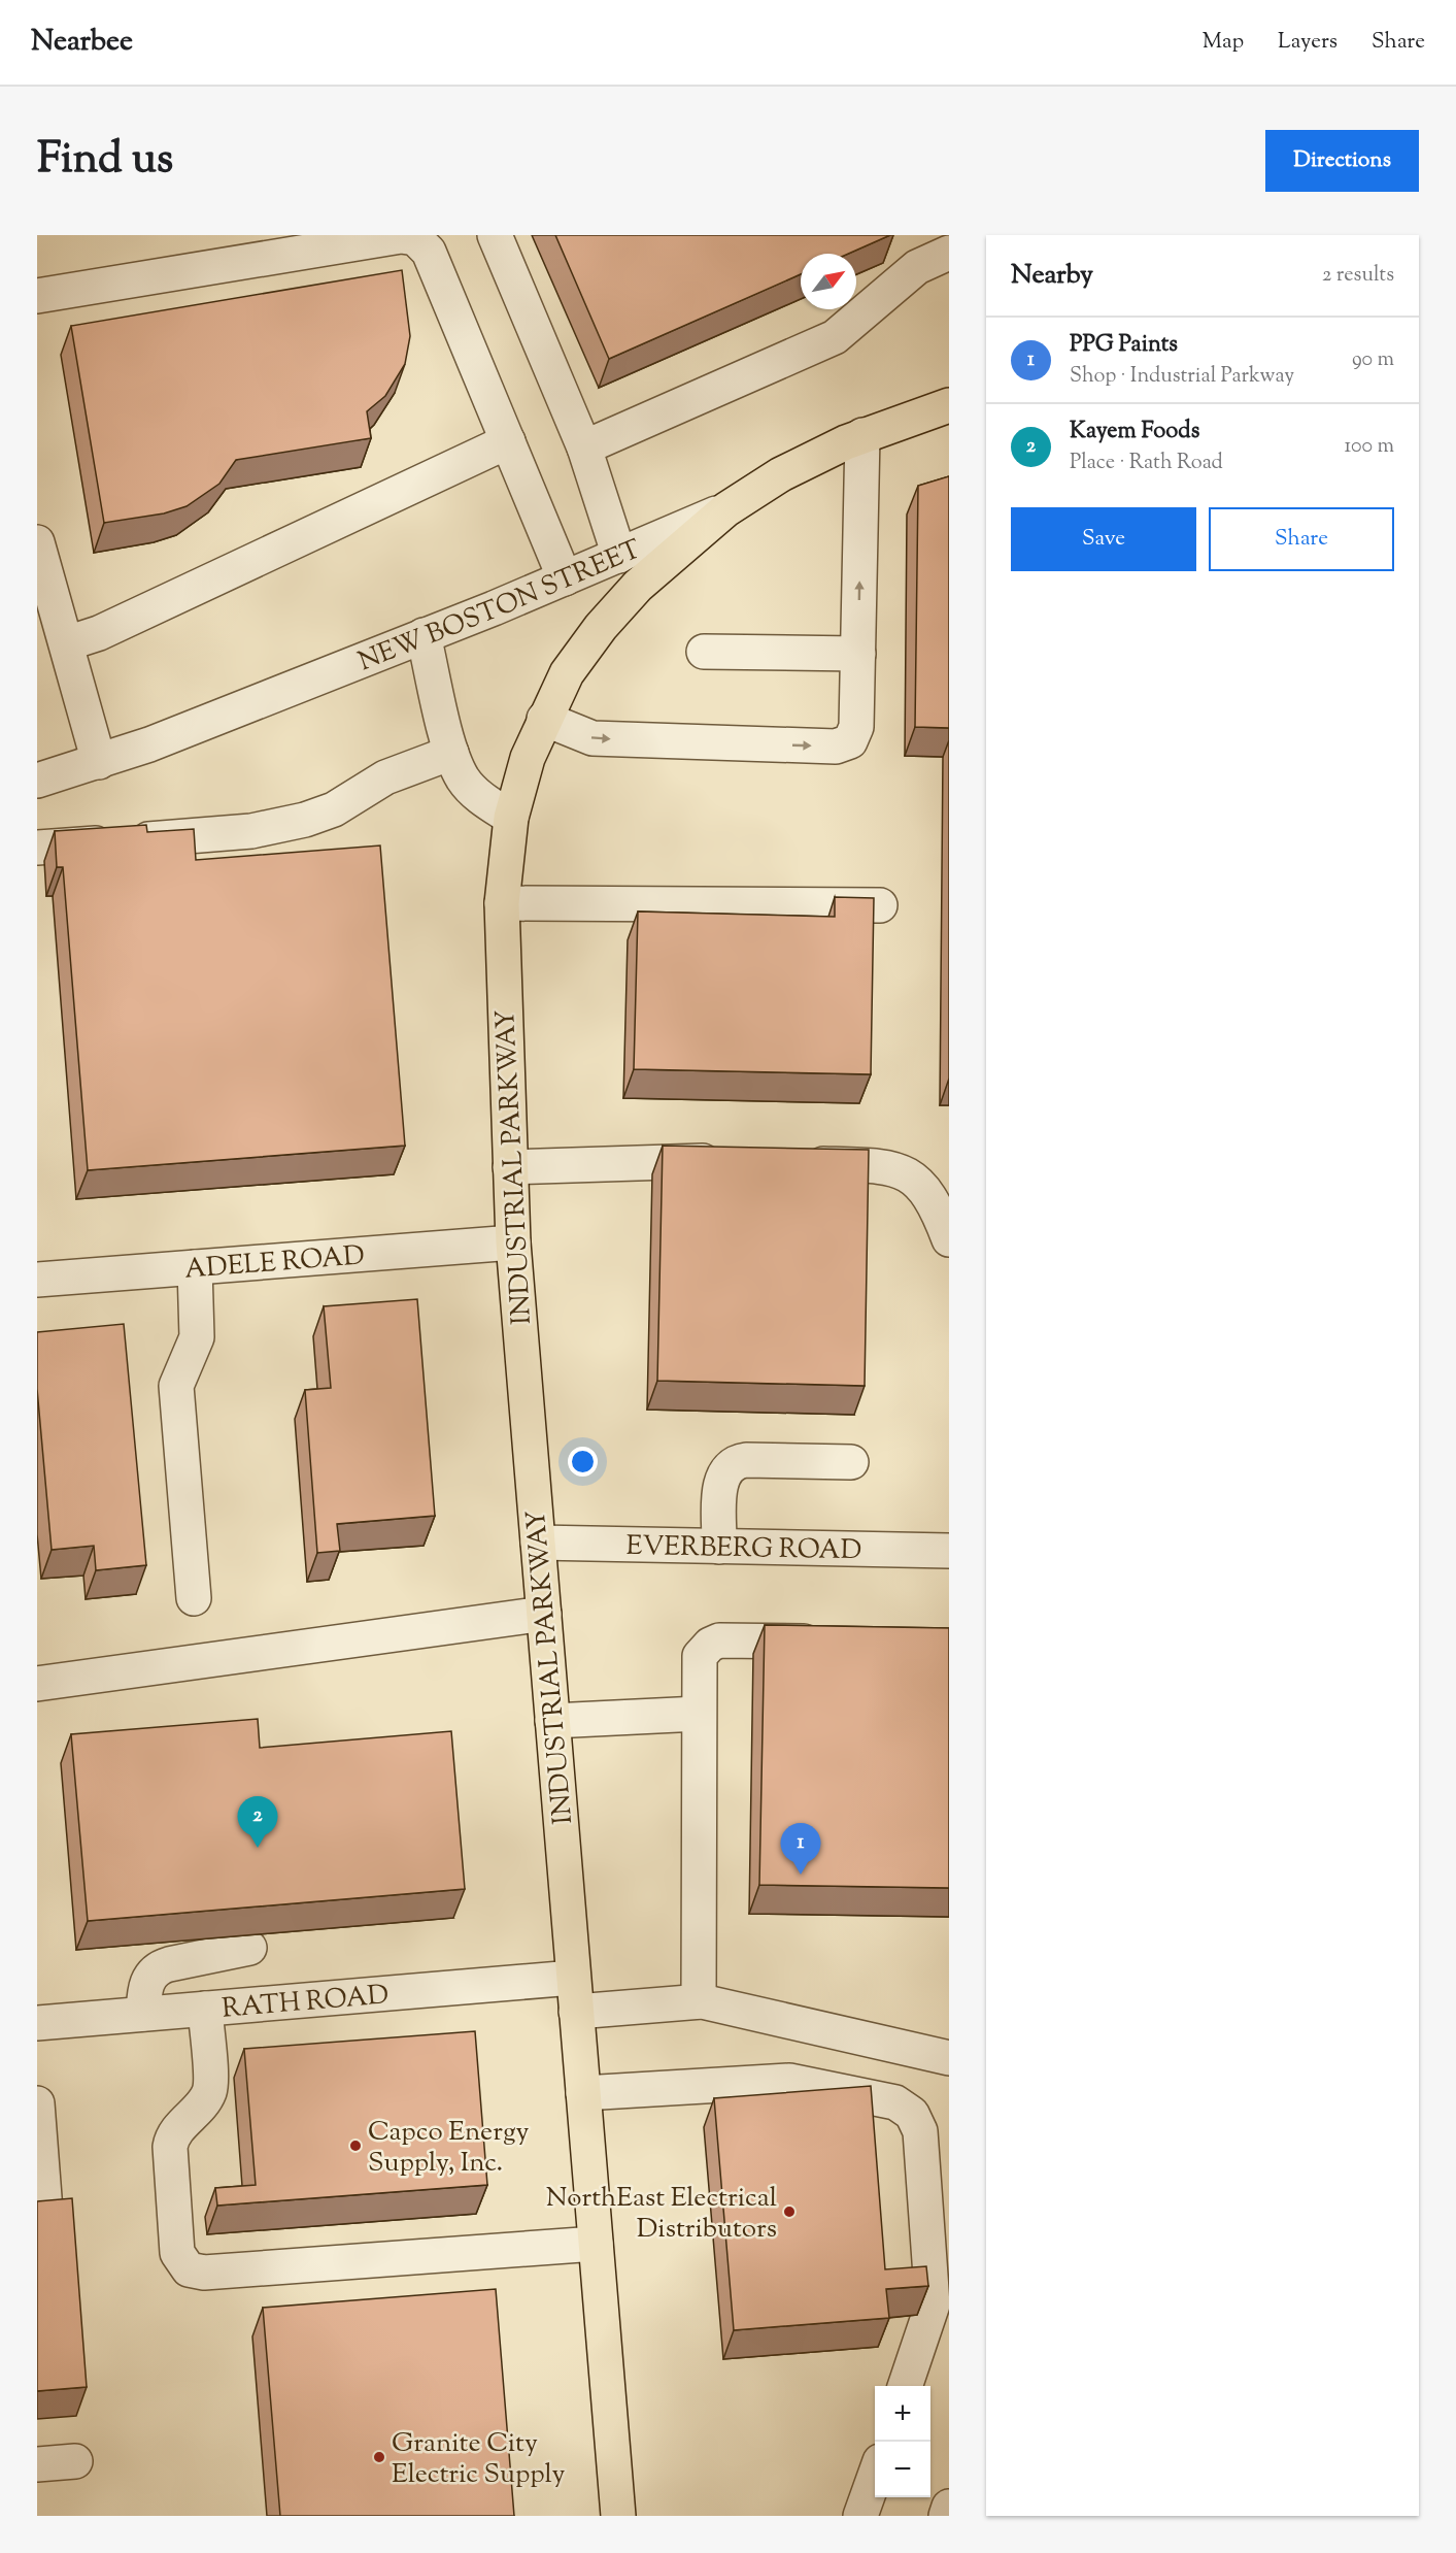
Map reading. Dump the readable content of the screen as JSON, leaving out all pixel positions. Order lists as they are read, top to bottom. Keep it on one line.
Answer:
{"streets":{"main road":["NEW BOSTON STREET","INDUSTRIAL PARKWAY"],"street":["ADELE ROAD","EVERBERG ROAD","RATH ROAD"]},"crossings":[["NEW BOSTON STREET","INDUSTRIAL PARKWAY"],["INDUSTRIAL PARKWAY","ADELE ROAD"],["INDUSTRIAL PARKWAY","EVERBERG ROAD"],["INDUSTRIAL PARKWAY","RATH ROAD"]],"places":["Capco Energy Supply, Inc.","NorthEast Electrical Distributors","Granite City Electric Supply"],"north":"top right","page":{"header":"Nearbee","nav":["Map","Layers","Share"],"title":"Find us","buttons":["Directions",["Save","Share"]],"heading":["Nearby","2 results"],"list":[{"mark":"1","name":"PPG Paints","note":"Shop · Industrial Parkway","value":"90 m"},{"mark":"2","name":"Kayem Foods","note":"Place · Rath Road","value":"100 m"}],"pins":["2","1"],"map_buttons":["+","−"]}}
